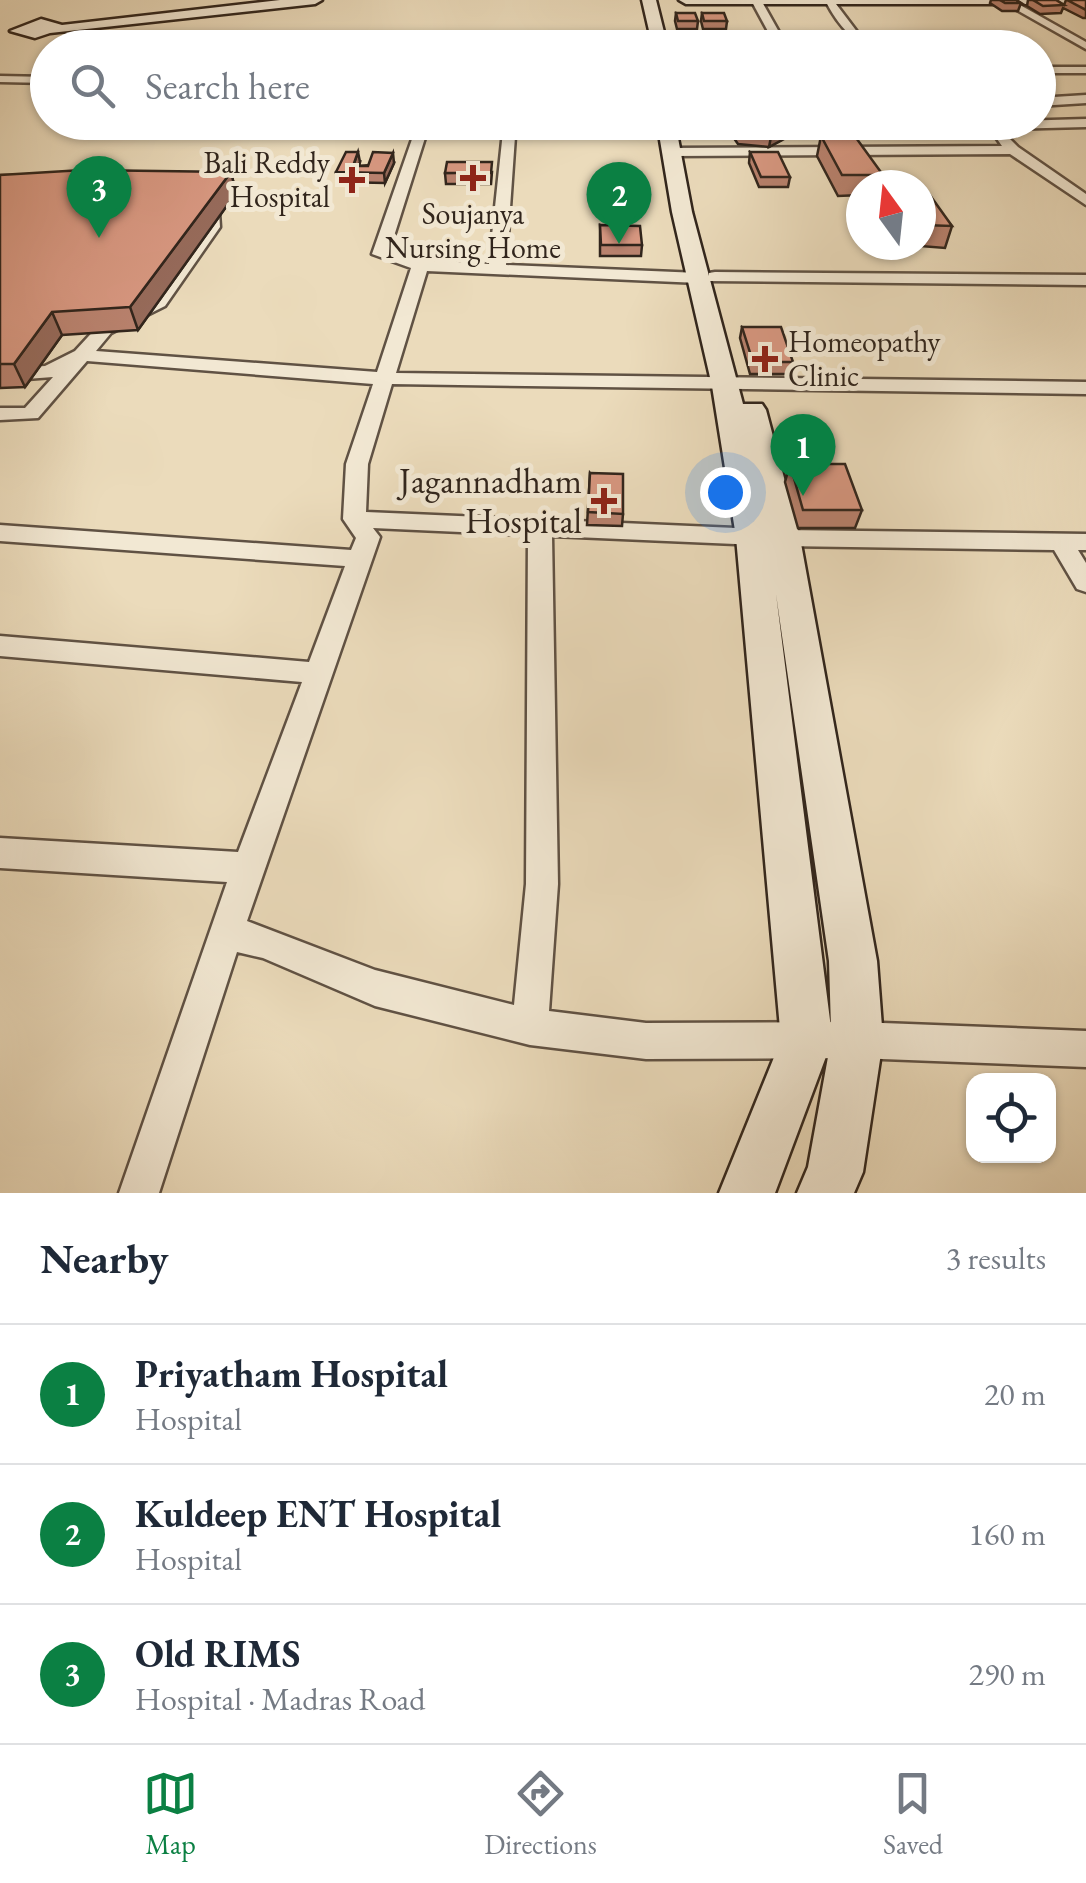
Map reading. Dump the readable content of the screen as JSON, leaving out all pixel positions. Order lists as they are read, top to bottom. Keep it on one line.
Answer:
{"places":{"health":["Soujanya Nursing Home","Bali Reddy Hospital","Homeopathy Clinic","Jagannadham Hospital"]},"north":"top","page":{"search":"Search here","pins":["3","2","1"],"heading":["Nearby","3 results"],"list":[{"mark":"1","name":"Priyatham Hospital","note":"Hospital","value":"20 m"},{"mark":"2","name":"Kuldeep ENT Hospital","note":"Hospital","value":"160 m"},{"mark":"3","name":"Old RIMS","note":"Hospital · Madras Road","value":"290 m"}],"nav":["Map","Directions","Saved"]}}
